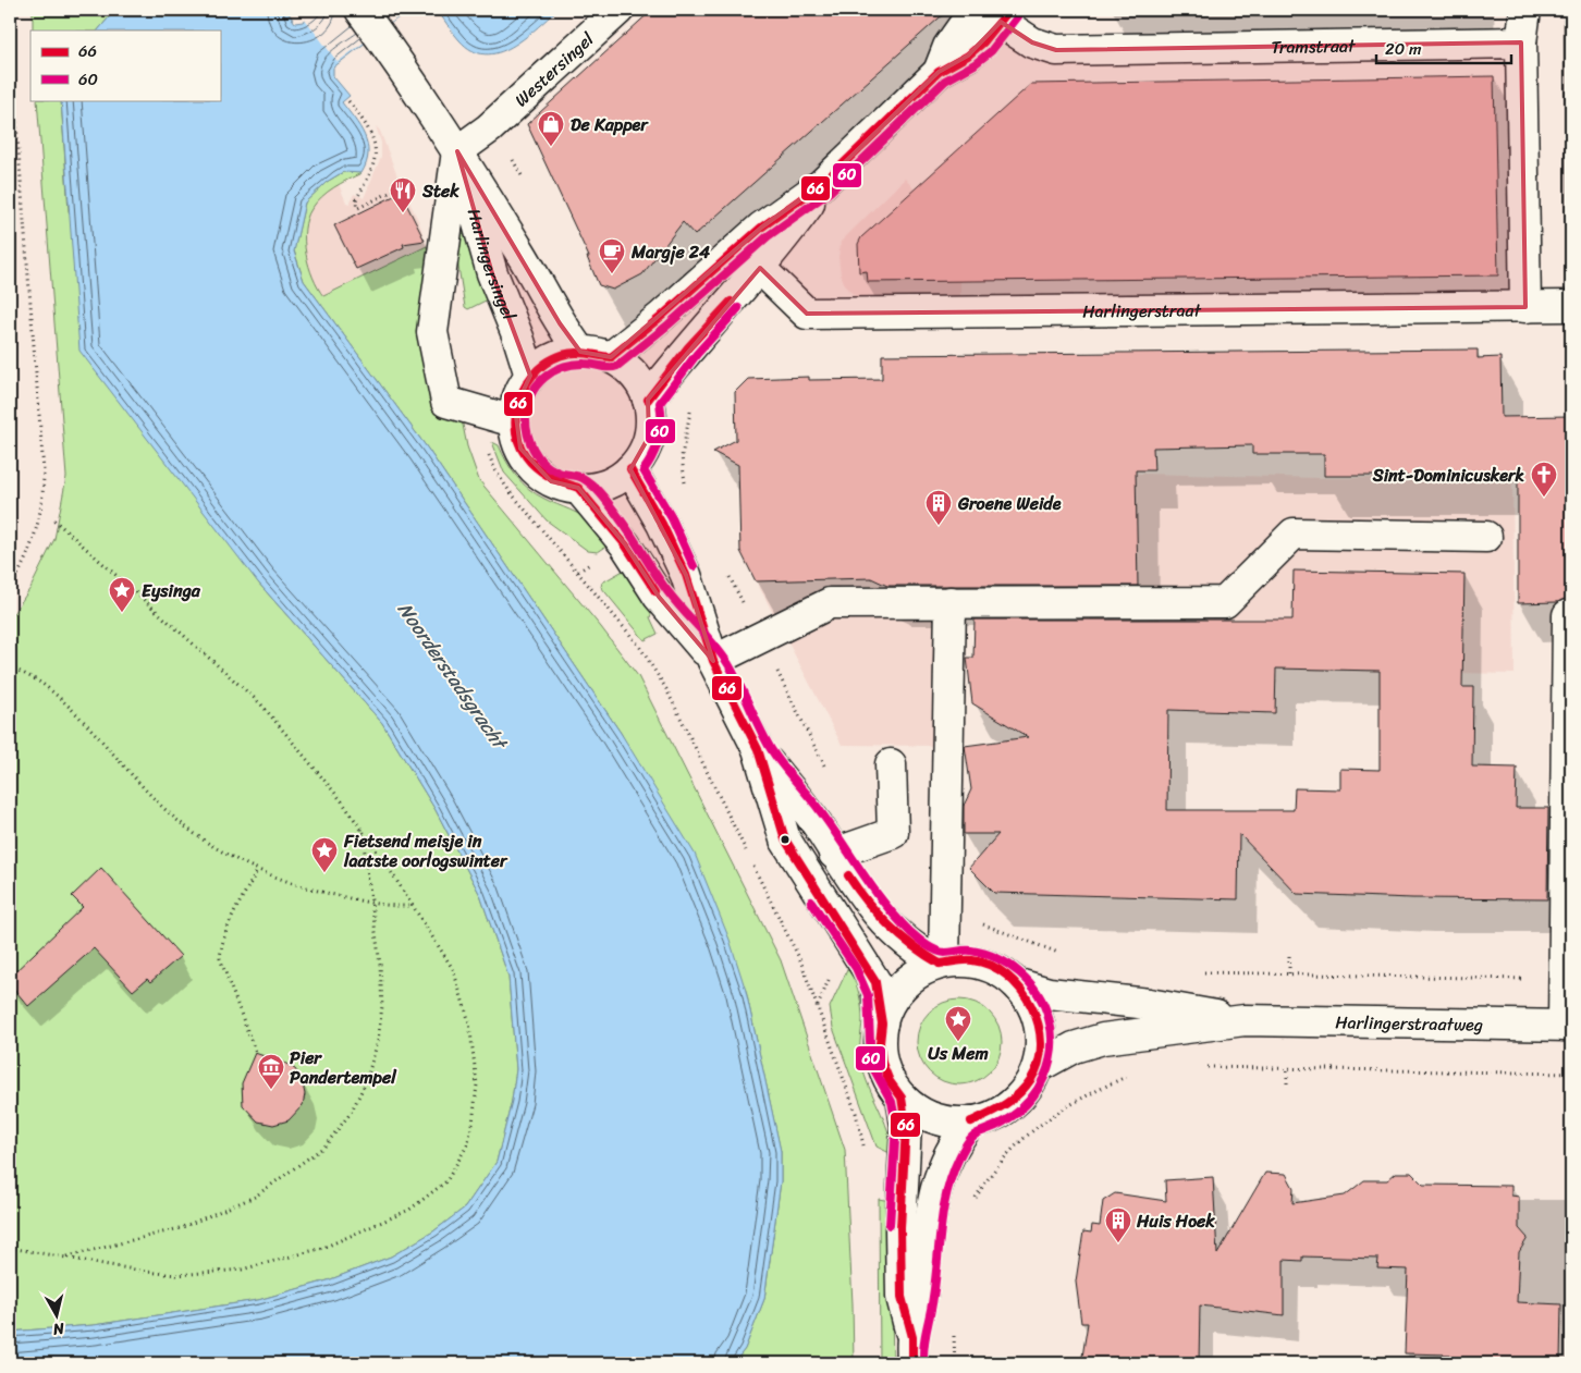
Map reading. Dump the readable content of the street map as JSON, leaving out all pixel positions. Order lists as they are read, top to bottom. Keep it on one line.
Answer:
{"streets":{"main road":["Tramstraat","Westersingel","Harlingersingel","Harlingerstraat","Harlingerstraatweg"]},"crossings":[["Westersingel","Harlingersingel"]],"water":["Noorderstadsgracht"],"places":{"shop":["De Kapper"],"restaurant":["Stek"],"cafe":["Margje 24"],"church":["Sint-Dominicuskerk"],"building":["Groene Weide","Huis Hoek"],"place":["Eysinga","Fietsend meisje in laatste oorlogswinter","Us Mem"],"museum":["Pier Pandertempel"]},"lines":["transit line 66","transit line 60"],"legend":["66","60"],"scale_bar":"20 m","north":"bottom"}
